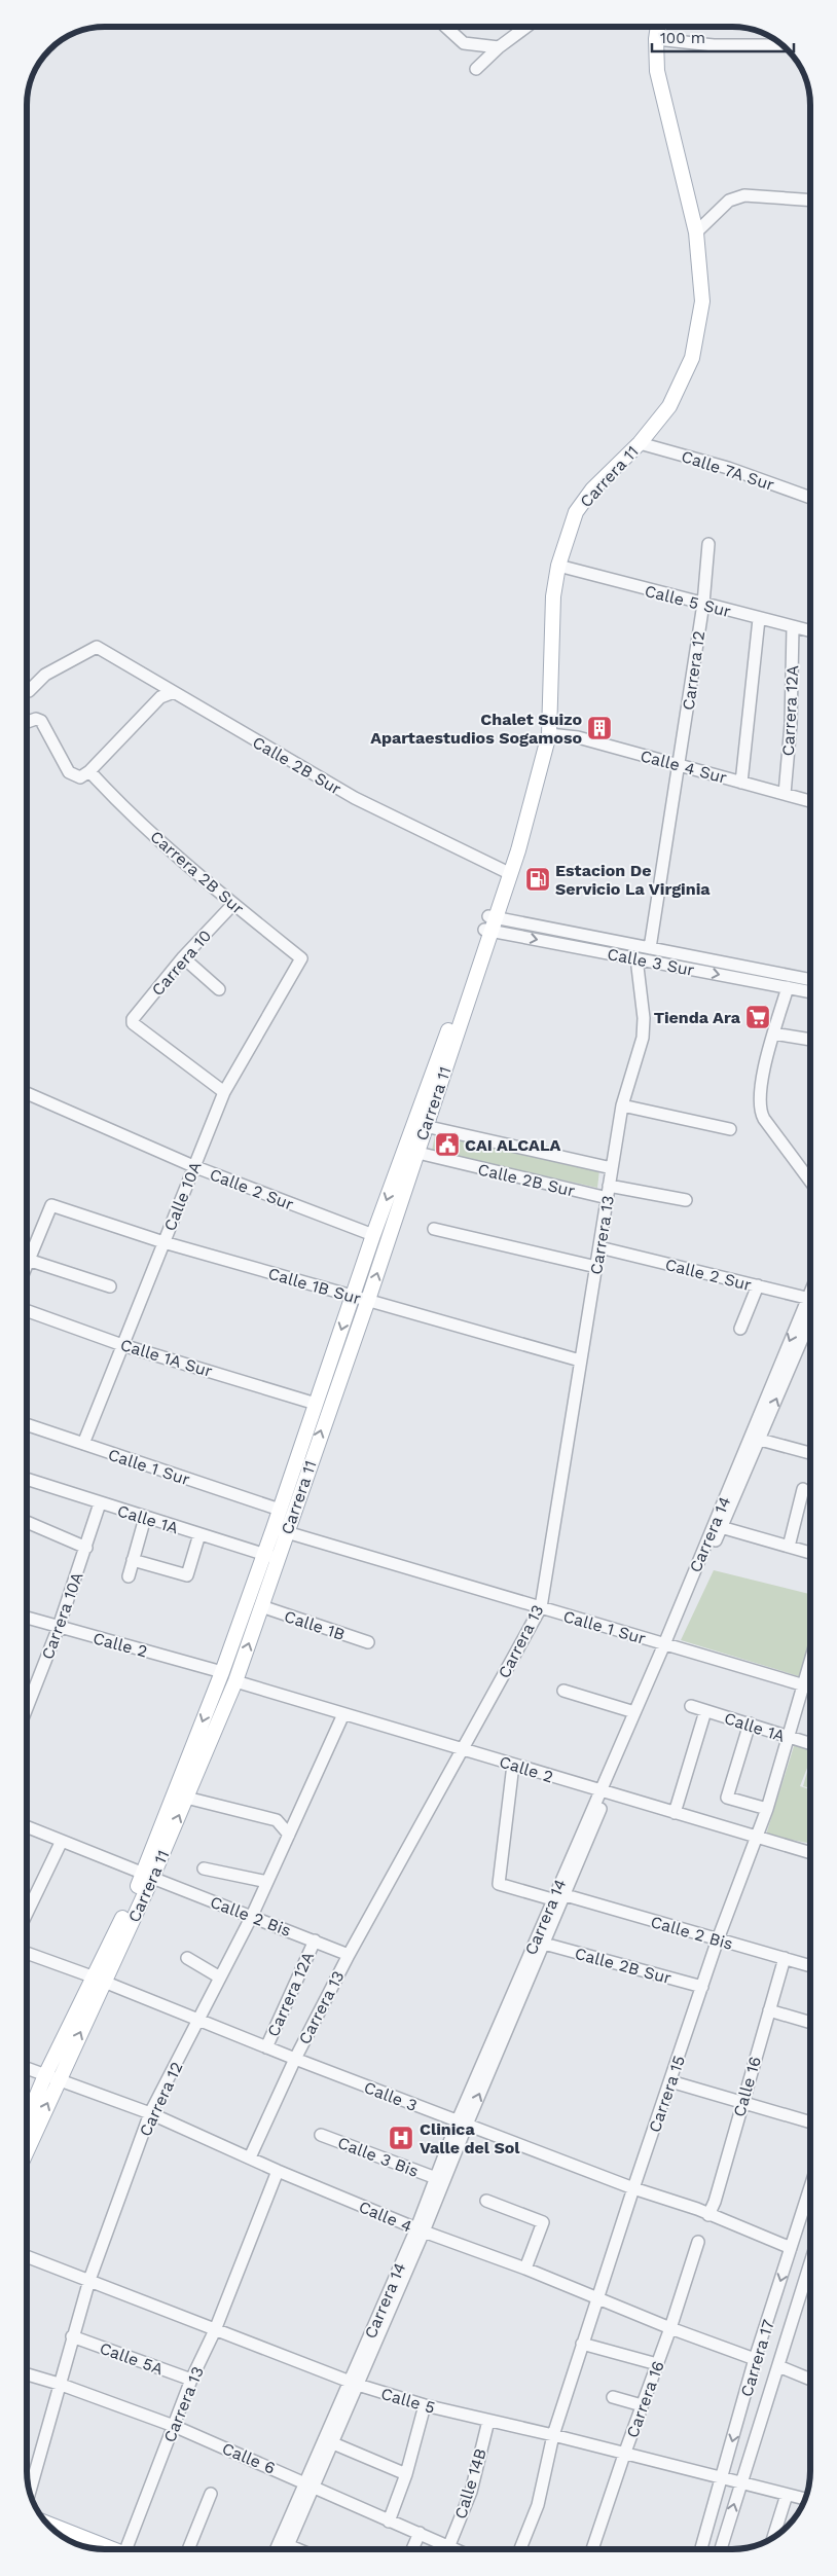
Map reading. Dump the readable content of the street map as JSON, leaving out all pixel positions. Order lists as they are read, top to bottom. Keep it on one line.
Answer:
{"streets":{"main road":["Carrera 11"],"street":["Calle 7A Sur","Calle 5 Sur","Carrera 12","Carrera 12A","Calle 2B Sur","Calle 4 Sur","Carrera 2B Sur","Calle 3 Sur","Carrera 10","Calle 2 Sur","Calle 10A","Carrera 13","Calle 1B Sur","Calle 1A Sur","Calle 1 Sur","Calle 1A","Carrera 14","Carrera 10A","Calle 1B","Calle 2","Calle 2 Bis","Calle 16","Carrera 15","Calle 3","Calle 3 Bis","Calle 4","Calle 5A","Carrera 17","Carrera 16","Calle 5","Calle 6","Calle 14B"]},"crossings":[["Calle 7A Sur","Carrera 11"],["Carrera 11","Calle 5 Sur"],["Carrera 11","Calle 2B Sur"],["Carrera 11","Calle 4 Sur"],["Carrera 11","Calle 3 Sur"],["Carrera 11","Calle 2 Sur"],["Carrera 11","Calle 1B Sur"],["Carrera 11","Calle 1A Sur"],["Carrera 11","Calle 1 Sur"],["Carrera 11","Calle 1A"],["Carrera 11","Calle 1B"],["Carrera 11","Calle 2"],["Carrera 11","Calle 2 Bis"],["Carrera 11","Calle 3"],["Carrera 11","Calle 4"],["Calle 5 Sur","Carrera 12"],["Calle 5 Sur","Carrera 12A"],["Carrera 12","Calle 4 Sur"],["Carrera 12","Calle 2"],["Carrera 12","Calle 2 Bis"],["Carrera 12","Calle 3"],["Carrera 12","Calle 4"],["Carrera 12","Calle 5A"],["Carrera 12","Calle 5"],["Carrera 12","Calle 6"],["Carrera 12A","Calle 4 Sur"],["Carrera 12A","Calle 2 Bis"],["Carrera 12A","Calle 3"],["Calle 2B Sur","Carrera 13"],["Calle 2B Sur","Carrera 14"],["Calle 2B Sur","Carrera 15"],["Carrera 2B Sur","Carrera 10"],["Carrera 2B Sur","Calle 10A"],["Calle 3 Sur","Carrera 13"],["Carrera 10","Calle 10A"],["Calle 2 Sur","Calle 10A"],["Calle 2 Sur","Carrera 13"],["Calle 10A","Calle 1B Sur"],["Calle 10A","Calle 1A Sur"],["Calle 10A","Calle 1 Sur"],["Carrera 13","Calle 1B Sur"],["Carrera 13","Calle 1 Sur"],["Carrera 13","Calle 2"],["Carrera 13","Calle 2 Bis"],["Carrera 13","Calle 3"],["Carrera 13","Calle 4"],["Carrera 13","Calle 5A"],["Carrera 13","Calle 5"],["Carrera 13","Calle 6"],["Calle 1 Sur","Carrera 14"],["Calle 1 Sur","Carrera 15"],["Calle 1A","Carrera 10A"],["Calle 1A","Carrera 15"],["Carrera 14","Calle 2"],["Carrera 14","Calle 2 Bis"],["Carrera 14","Calle 3"],["Carrera 14","Calle 3 Bis"],["Carrera 14","Calle 4"],["Carrera 14","Calle 5"],["Carrera 14","Calle 6"],["Carrera 10A","Calle 2"],["Calle 2","Carrera 15"],["Calle 2 Bis","Calle 16"],["Calle 2 Bis","Carrera 15"],["Calle 16","Calle 3"],["Carrera 15","Calle 3"],["Carrera 15","Calle 4"],["Carrera 15","Calle 5"],["Calle 3","Carrera 17"],["Calle 4","Carrera 17"],["Calle 4","Carrera 16"],["Carrera 17","Calle 5"],["Carrera 16","Calle 5"],["Calle 5","Calle 14B"],["Calle 6","Calle 14B"]],"places":{"building":["Chalet Suizo Apartaestudios Sogamoso"],"fuel station":["Estacion De Servicio La Virginia"],"supermarket":["Tienda Ara"],"public building":["CAI ALCALA"],"hospital":["Clinica Valle del Sol"]},"scale_bar":"100 m"}
